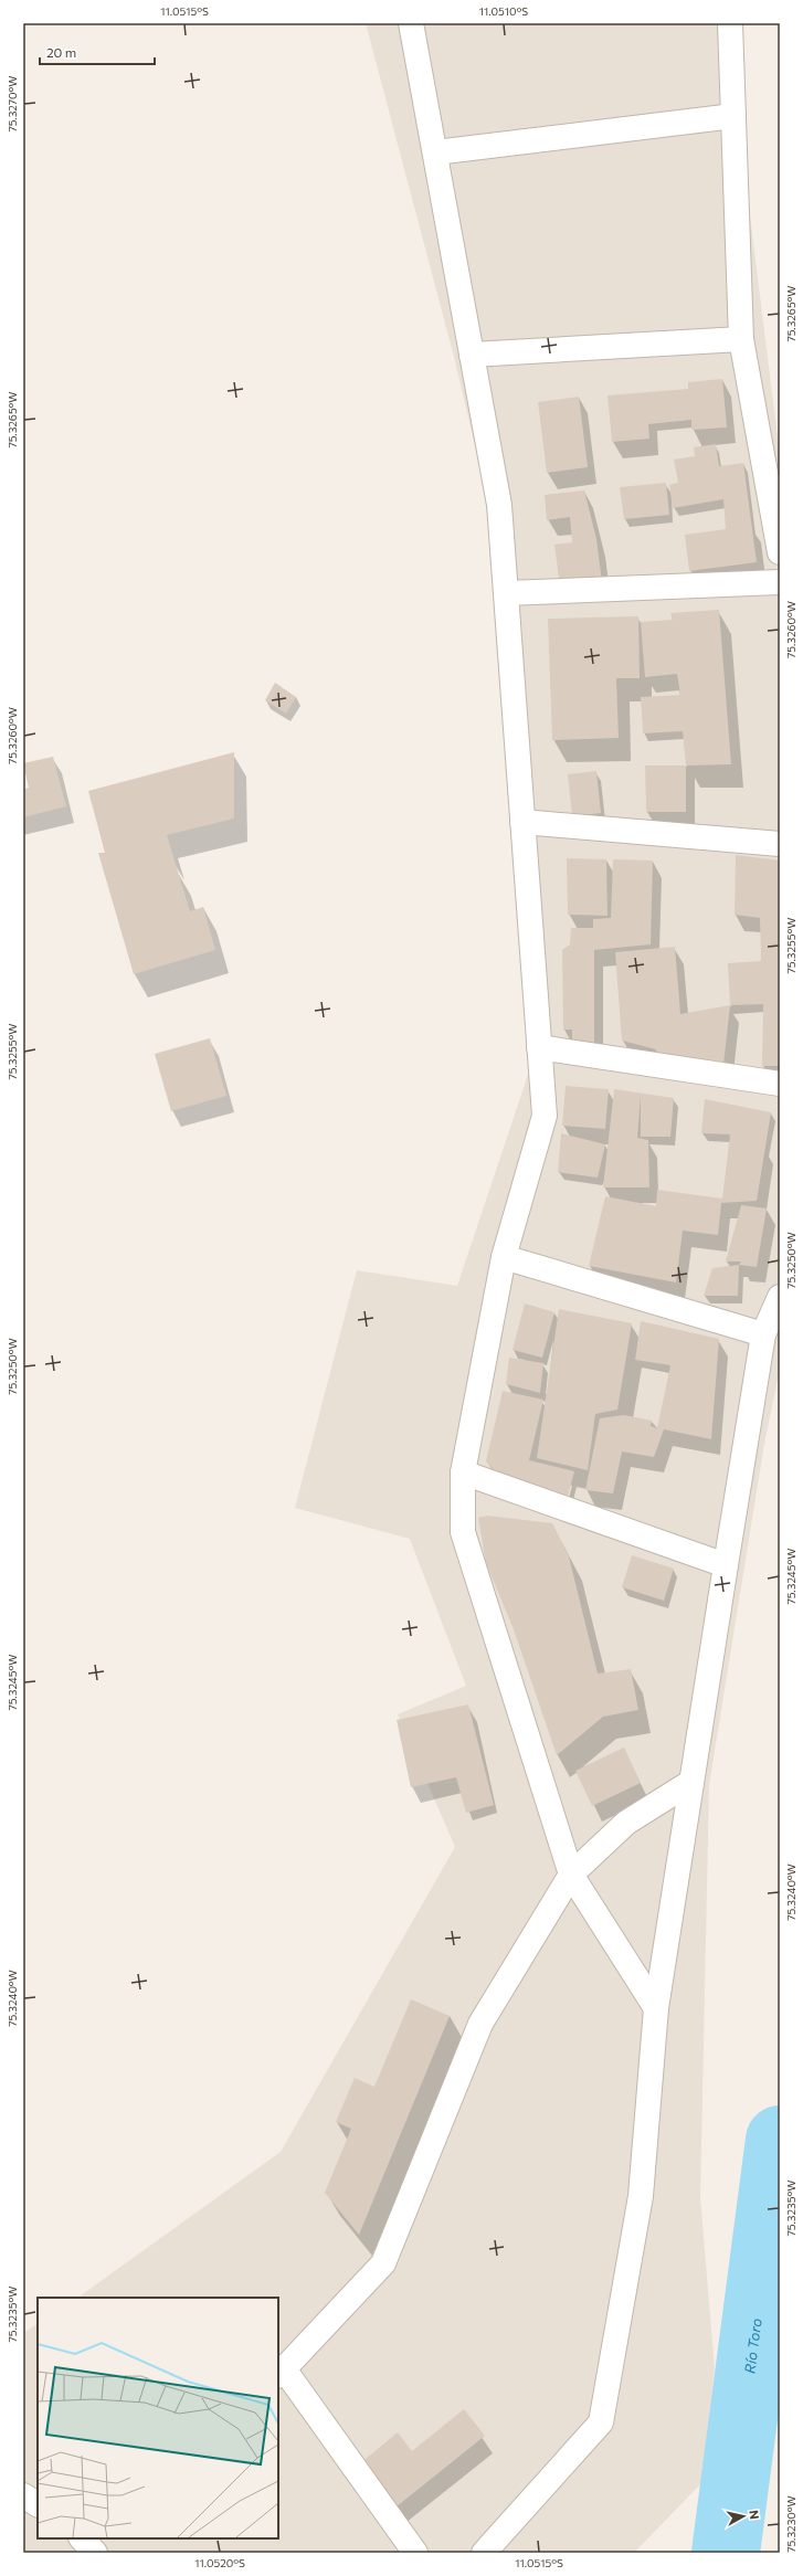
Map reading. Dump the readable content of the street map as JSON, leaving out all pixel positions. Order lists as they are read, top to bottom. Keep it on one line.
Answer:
{"water":["Río Toro"],"scale_bar":"20 m","north":"right","coordinates":["11.0515°S","11.0510°S","75.3270°W","75.3265°W","75.3260°W","75.3255°W","75.3250°W","75.3245°W","75.3240°W","75.3235°W","75.3230°W","11.0520°S"]}
